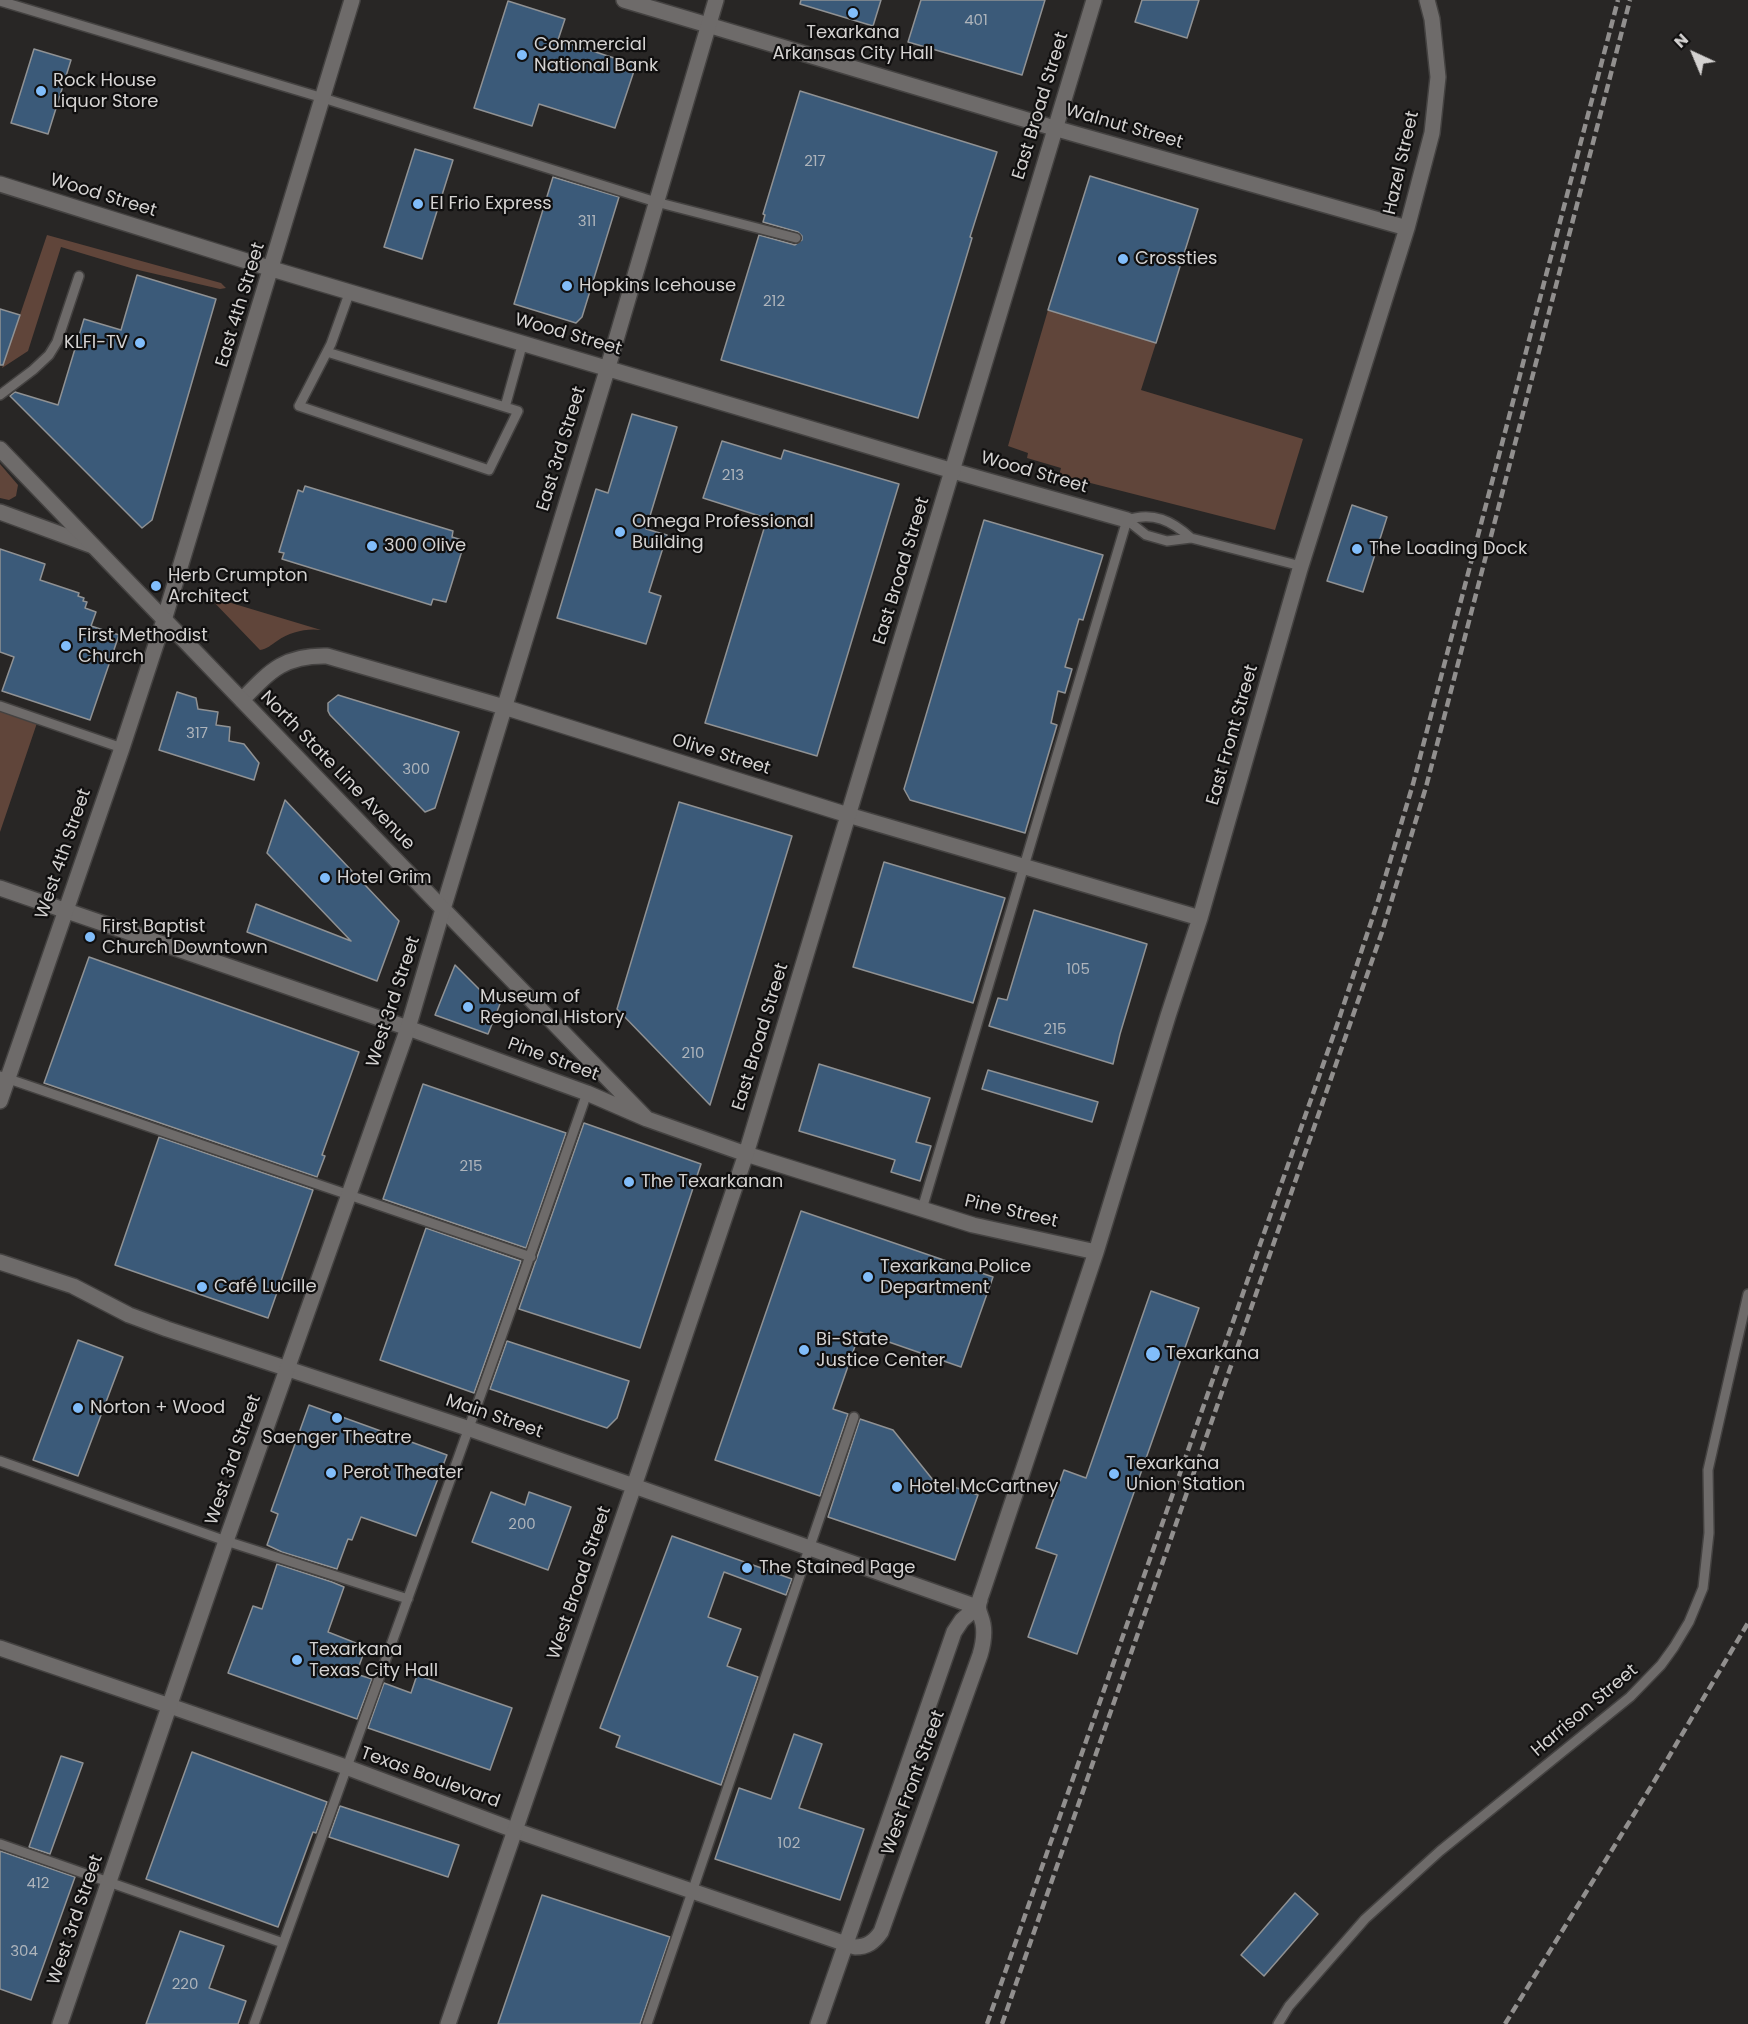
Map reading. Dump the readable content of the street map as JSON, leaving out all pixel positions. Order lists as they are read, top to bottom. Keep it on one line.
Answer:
{"streets":{"street":["East Broad Street","Walnut Street","Hazel Street","Wood Street","East 4th Street","East 3rd Street","East Front Street","Olive Street","North State Line Avenue","West 4th Street","West 3rd Street","Pine Street","Main Street","West Broad Street","Texas Boulevard","West Front Street"],"lane":["Harrison Street"]},"crossings":[["East Broad Street","Walnut Street"],["East Broad Street","Wood Street"],["East Broad Street","Olive Street"],["East Broad Street","Pine Street"],["East Broad Street","West Broad Street"],["Walnut Street","Hazel Street"],["Walnut Street","East 3rd Street"],["Walnut Street","East Front Street"],["Hazel Street","East Front Street"],["Wood Street","East 4th Street"],["Wood Street","East 3rd Street"],["East 4th Street","North State Line Avenue"],["East 4th Street","West 4th Street"],["East 3rd Street","Olive Street"],["East 3rd Street","North State Line Avenue"],["East 3rd Street","West 3rd Street"],["East Front Street","Olive Street"],["East Front Street","Pine Street"],["East Front Street","West Front Street"],["Olive Street","North State Line Avenue"],["North State Line Avenue","West 4th Street"],["North State Line Avenue","West 3rd Street"],["North State Line Avenue","Pine Street"],["West 4th Street","Pine Street"],["West 3rd Street","Pine Street"],["West 3rd Street","Main Street"],["West 3rd Street","Texas Boulevard"],["Pine Street","West Broad Street"],["Pine Street","West Front Street"],["Main Street","West Broad Street"],["Main Street","West Front Street"],["West Broad Street","Texas Boulevard"],["Texas Boulevard","West Front Street"]],"places":["Texarkana Arkansas City Hall","Commercial National Bank","Rock House Liquor Store","El Frio Express","Crossties","Hopkins Icehouse","KLFI-TV","Omega Professional Building","300 Olive","The Loading Dock","Herb Crumpton Architect","First Methodist Church","Hotel Grim","First Baptist Church Downtown","Museum of Regional History","The Texarkanan","Texarkana Police Department","Café Lucille","Bi-State Justice Center","Texarkana","Norton + Wood","Saenger Theatre","Perot Theater","Texarkana Union Station","Hotel McCartney","The Stained Page","Texarkana Texas City Hall"],"house_numbers":["401","217","311","212","213","317","300","105","215","210","215","200","102","412","304","220"],"north":"top left"}
